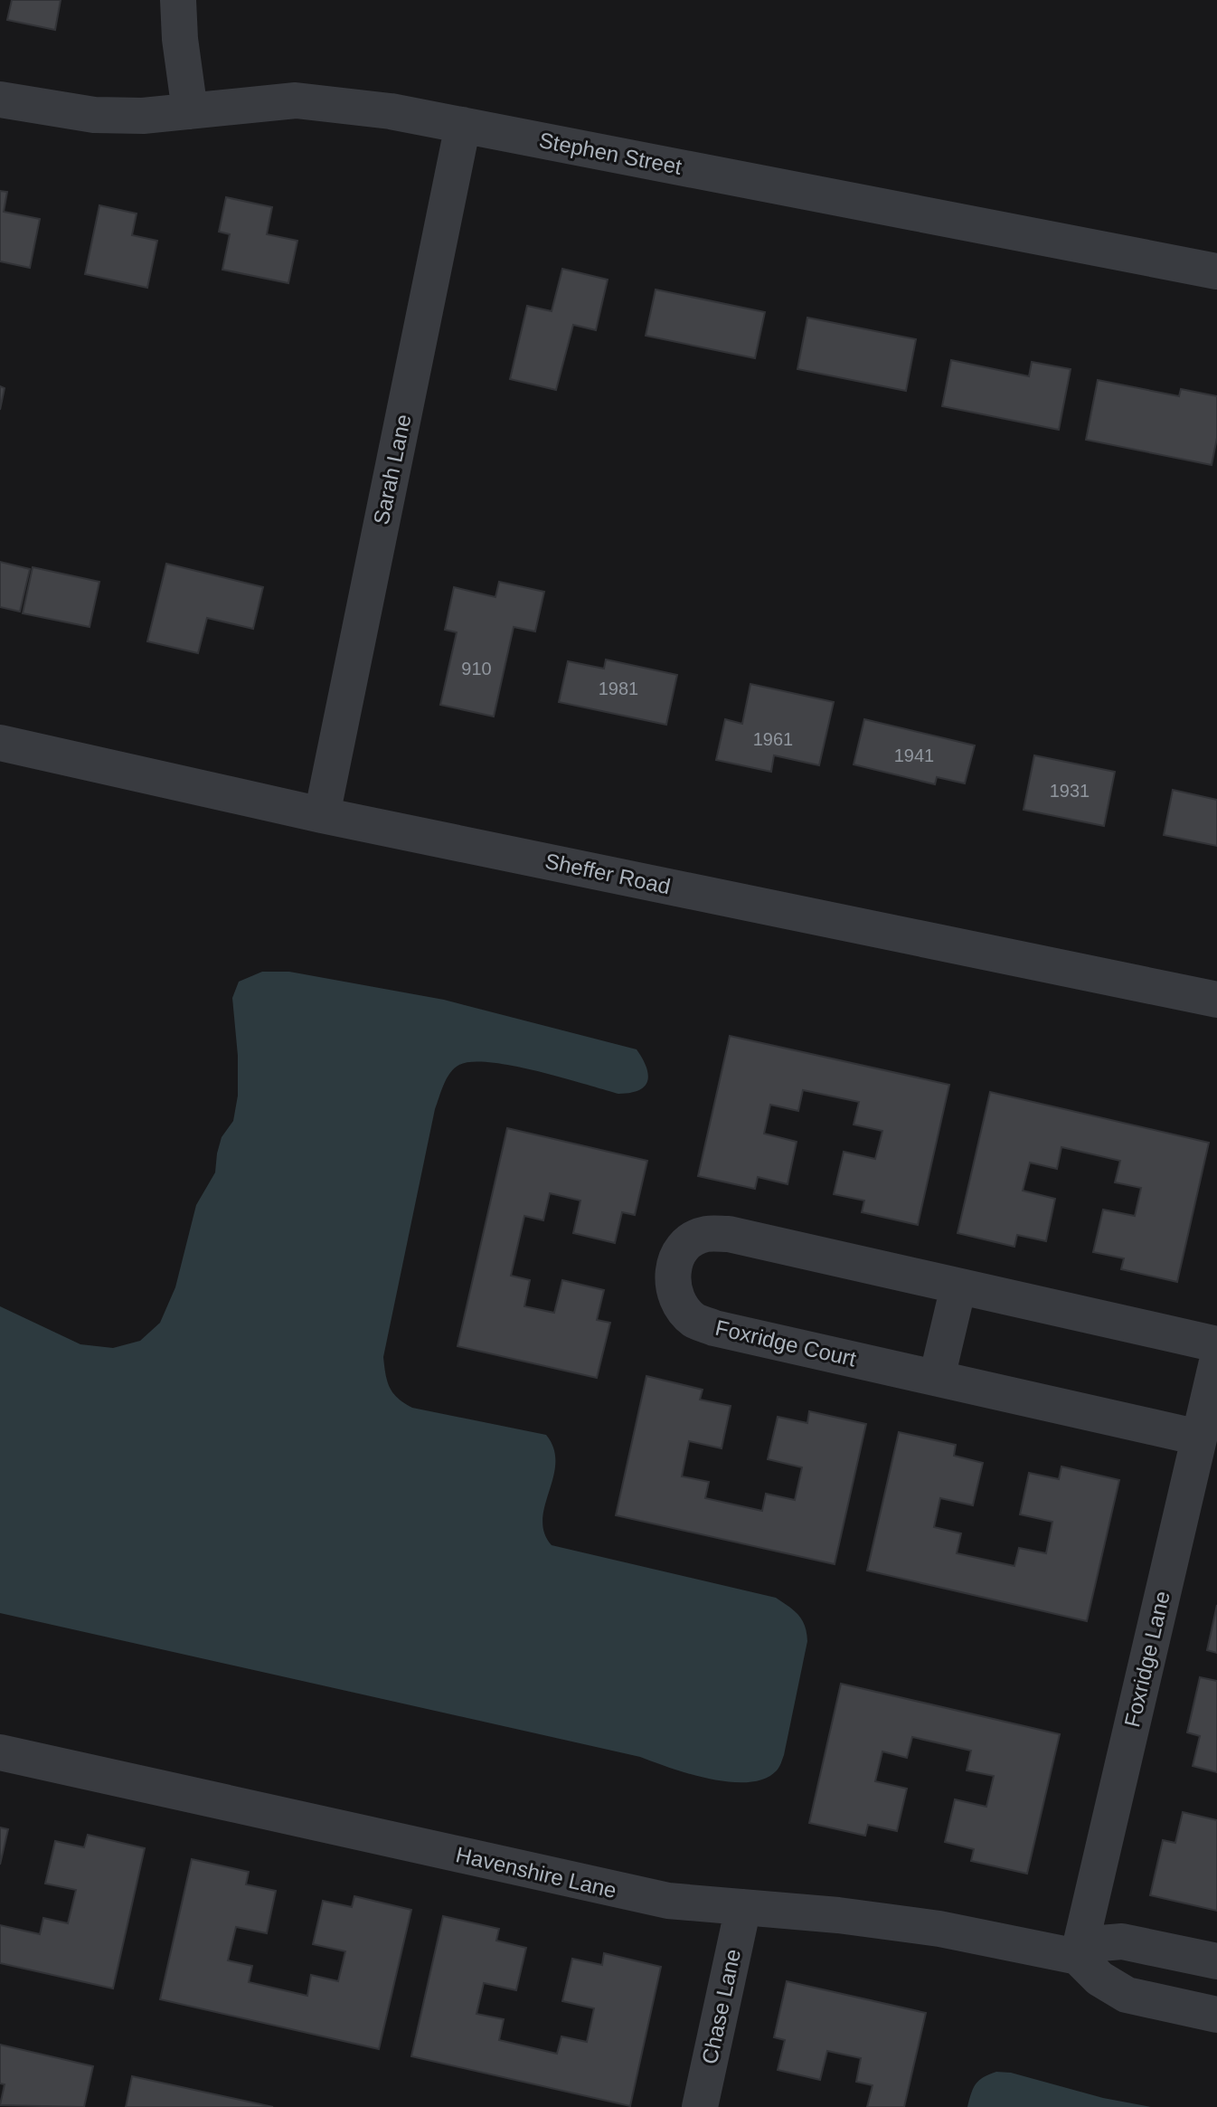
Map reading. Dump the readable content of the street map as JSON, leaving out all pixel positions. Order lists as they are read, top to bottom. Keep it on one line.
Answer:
{"streets":{"street":["Stephen Street","Sarah Lane","Sheffer Road","Foxridge Court","Foxridge Lane","Havenshire Lane","Chase Lane"]},"crossings":[["Stephen Street","Sarah Lane"],["Sarah Lane","Sheffer Road"],["Foxridge Court","Foxridge Lane"],["Foxridge Lane","Havenshire Lane"],["Havenshire Lane","Chase Lane"]],"house_numbers":["910","1981","1961","1941","1931"]}
